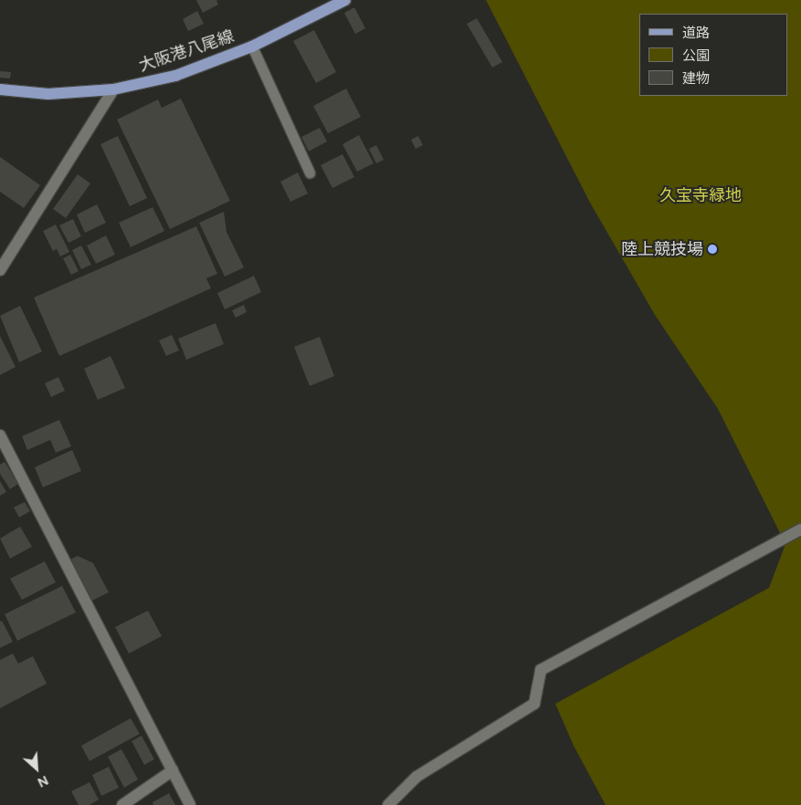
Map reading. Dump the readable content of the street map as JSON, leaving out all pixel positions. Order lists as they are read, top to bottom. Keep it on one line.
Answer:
{"streets":{"main road":["大阪港八尾線"]},"parks":["久宝寺緑地"],"places":["陸上競技場"],"legend":["道路","公園","建物"],"north":"bottom right"}
